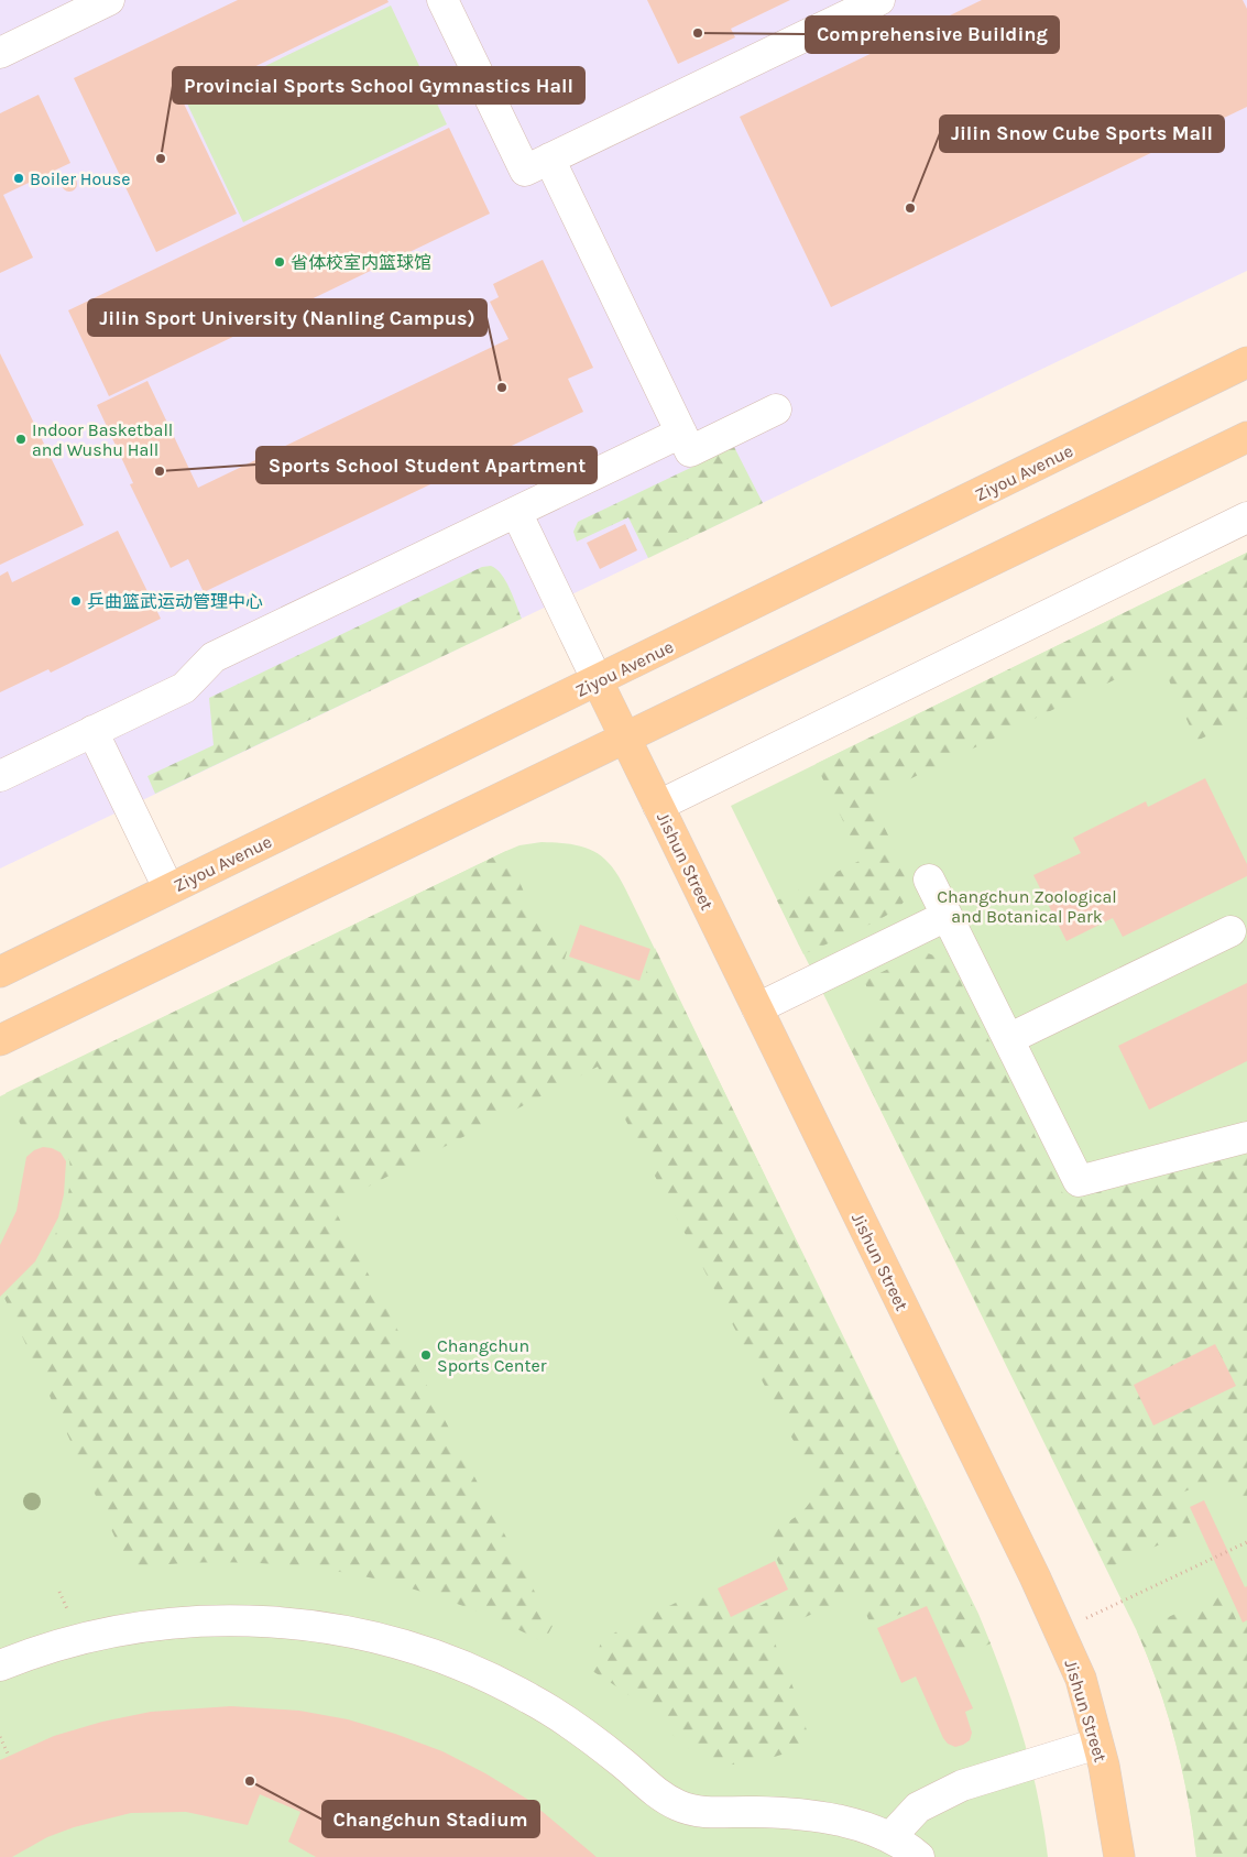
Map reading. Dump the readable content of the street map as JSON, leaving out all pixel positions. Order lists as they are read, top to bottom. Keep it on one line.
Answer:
{"streets":{"main road":["Ziyou Avenue","Jishun Street"]},"crossings":[["Ziyou Avenue","Jishun Street"]],"parks":["Changchun Zoological and Botanical Park"],"places":["Comprehensive Building","Provincial Sports School Gymnastics Hall","Boiler House","Jilin Snow Cube Sports Mall","省体校室内篮球馆","Jilin Sport University (Nanling Campus)","Indoor Basketball and Wushu Hall","Sports School Student Apartment","乒曲篮武运动管理中心","Changchun Sports Center","Changchun Stadium"]}
